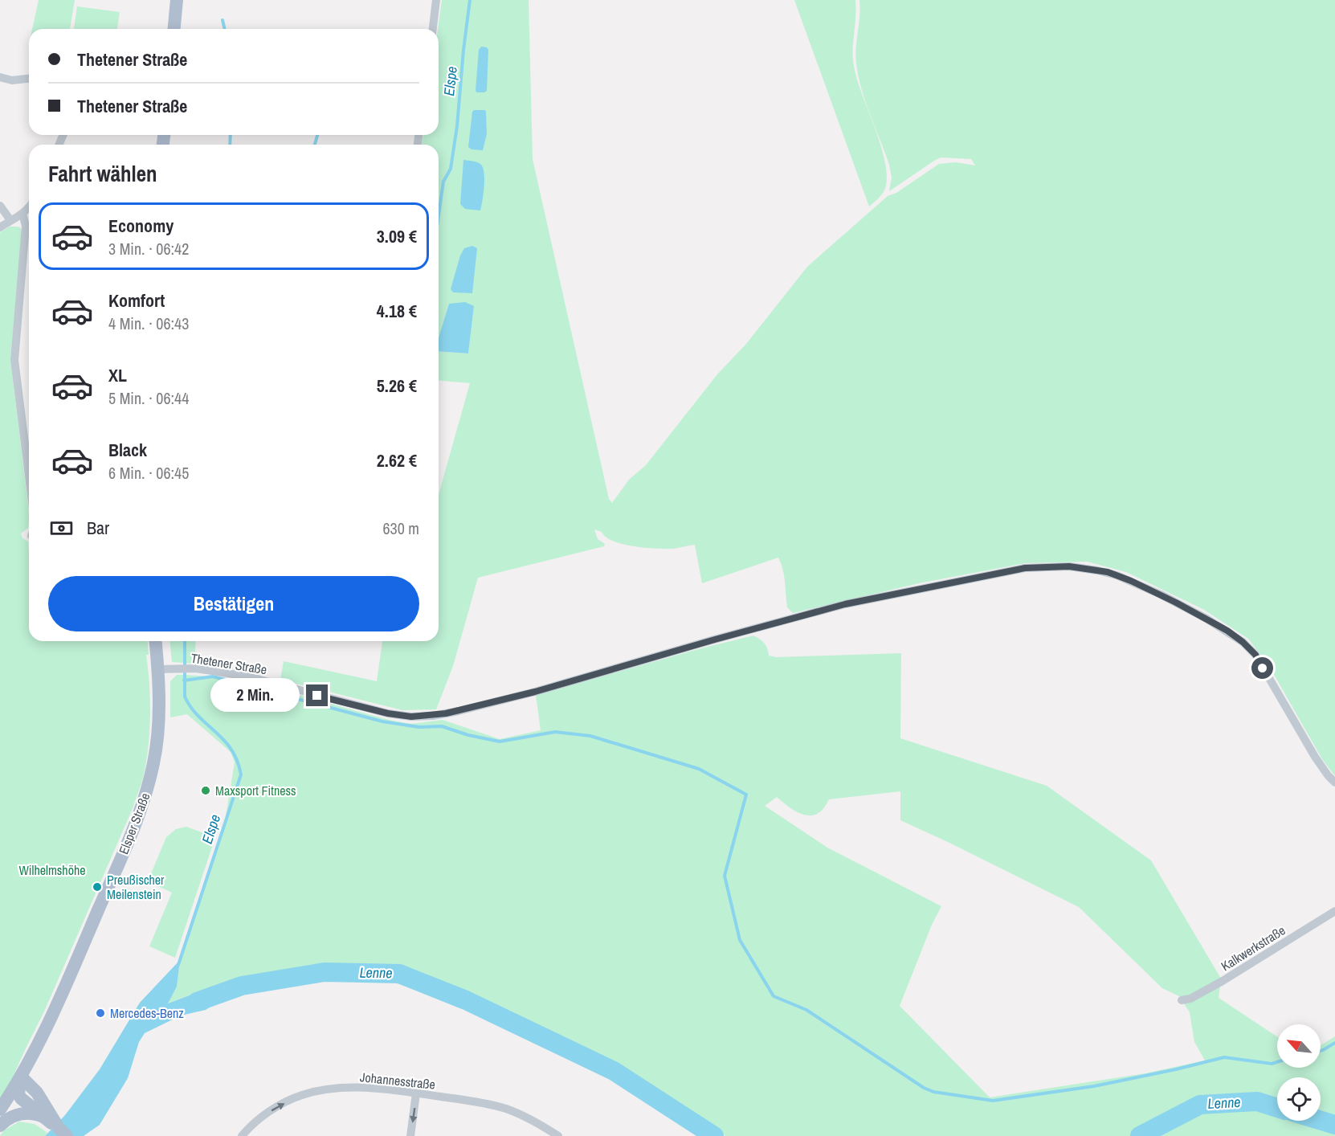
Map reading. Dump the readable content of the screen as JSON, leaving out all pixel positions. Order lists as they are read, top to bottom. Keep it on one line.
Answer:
{"streets":{"main road":["Elsper Straße"],"street":["Thetener Straße","Kalkwerkstraße","Johannesstraße"]},"crossings":[["Thetener Straße","Elsper Straße"]],"one_way":["Johannesstraße"],"water":["Elspe","Lenne"],"parks":["Wilhelmshöhe"],"places":["Maxsport Fitness","Preußischer Meilenstein","Mercedes-Benz"],"north":"top left","page":{"banner":["Thetener Straße","Thetener Straße"],"heading":"Fahrt wählen","list":[{"name":"Economy","note":"3 Min. · 06:42","value":"3.09 €"},{"name":"Komfort","note":"4 Min. · 06:43","value":"4.18 €"},{"name":"XL","note":"5 Min. · 06:44","value":"5.26 €"},{"name":"Black","note":"6 Min. · 06:45","value":"2.62 €"}],"pay":["Bar","630 m"],"buttons":"Bestätigen","bubble":"2 Min."}}
